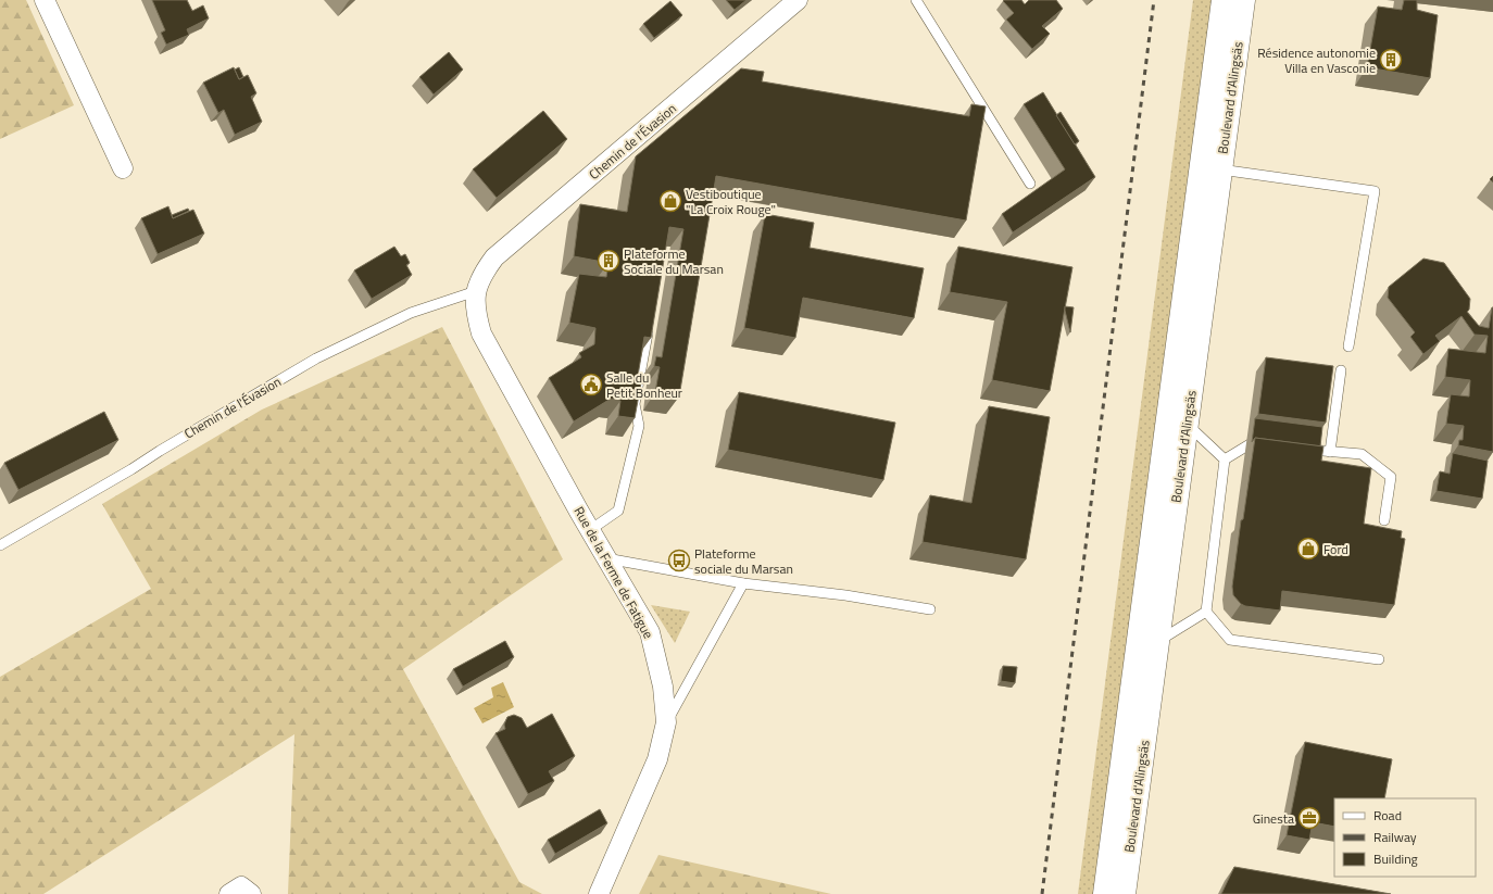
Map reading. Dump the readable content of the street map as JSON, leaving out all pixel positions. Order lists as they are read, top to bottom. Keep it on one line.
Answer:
{"streets":{"main road":["Boulevard d'Alingsäs"],"street":["Chemin de l'Évasion","Rue de la Ferme de Fatigue"]},"crossings":[["Chemin de l'Évasion","Rue de la Ferme de Fatigue"]],"places":{"building":["Résidence autonomie Villa en Vasconie","Plateforme Sociale du Marsan"],"shop":["Vestiboutique \"La Croix Rouge\"","Ford"],"public building":["Salle du Petit Bonheur"],"bus stop":["Plateforme sociale du Marsan"],"office":["Ginesta"]},"legend":["Road","Railway","Building"]}
